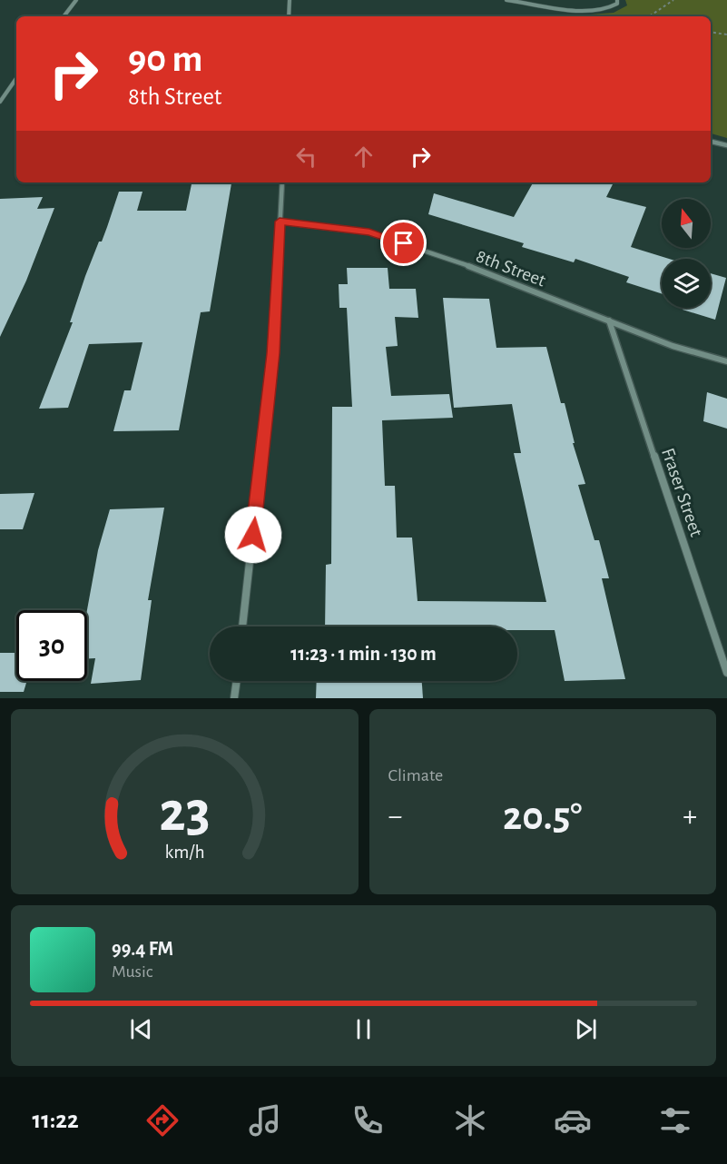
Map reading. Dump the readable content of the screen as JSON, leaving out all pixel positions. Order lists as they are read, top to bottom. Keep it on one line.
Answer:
{"streets":{"street":["8th Street","Fraser Street"]},"crossings":[["8th Street","Fraser Street"]],"north":"top","page":{"turn":["90 m","8th Street"],"limit":"30","trip":"11:23 · 1 min · 130 m","tile":"Climate","heat":["−","20.5°","+"],"song":["99.4 FM","Music"],"tabs":"11:22","gauge":["23","km/h"]}}
